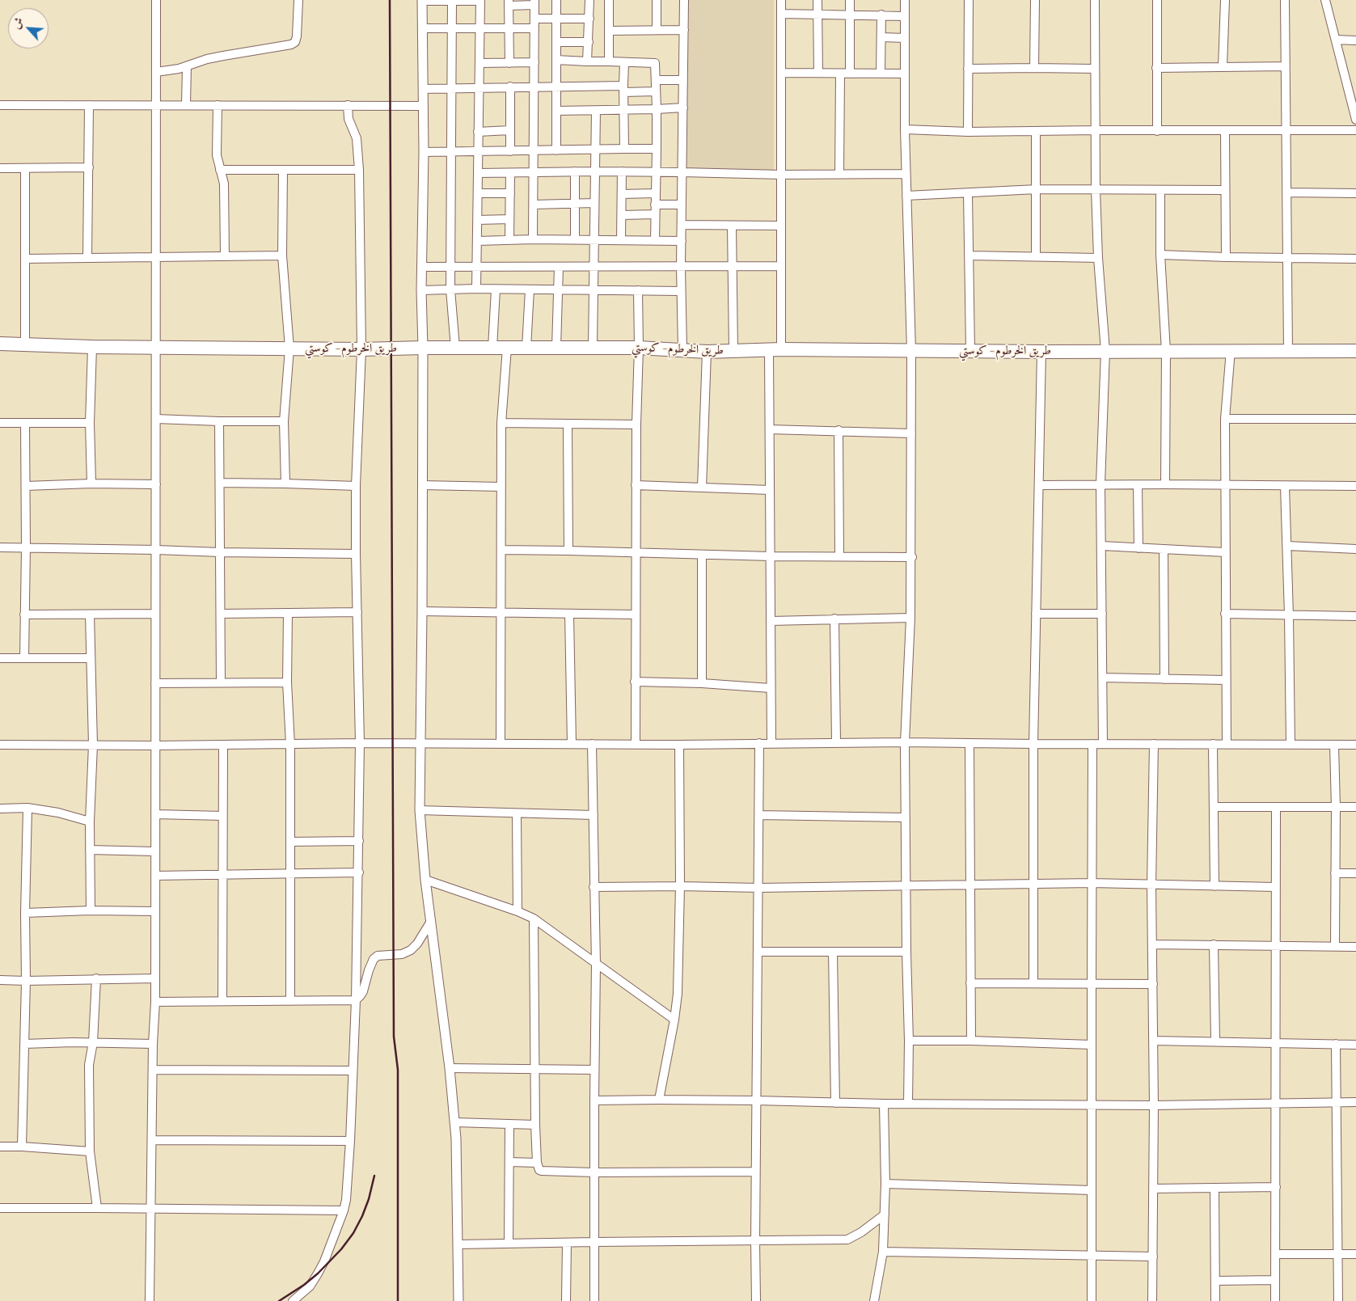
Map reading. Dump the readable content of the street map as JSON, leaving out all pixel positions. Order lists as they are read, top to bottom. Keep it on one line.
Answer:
{"streets":{"highway":["طريق الخرطوم - كوستي"]},"north":"top left"}
